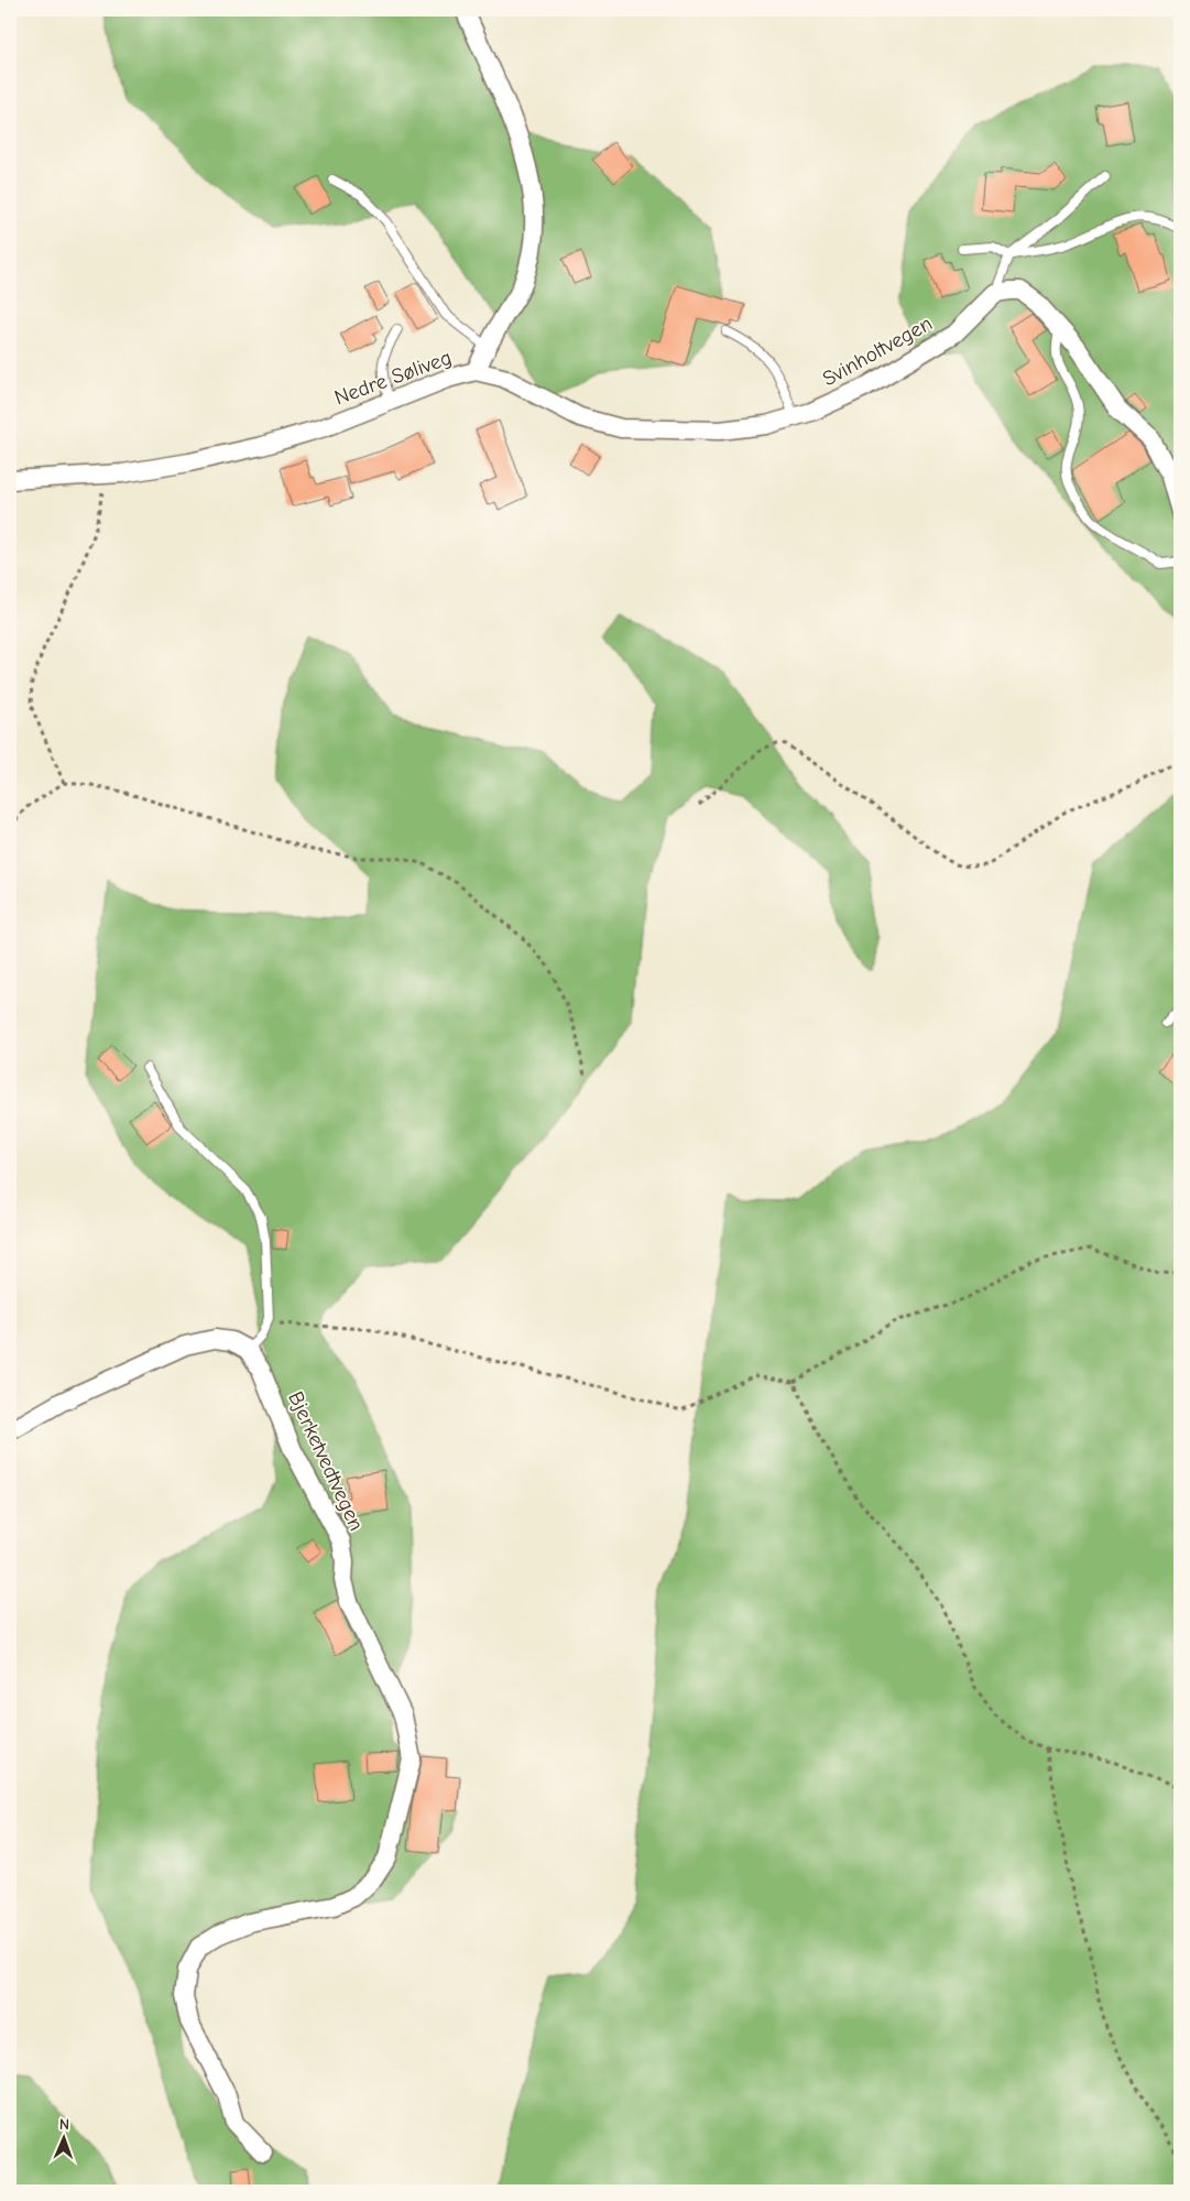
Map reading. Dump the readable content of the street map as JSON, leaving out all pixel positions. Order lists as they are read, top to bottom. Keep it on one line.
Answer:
{"streets":{"street":["Svinholtvegen","Nedre Søliveg","Bjerketvedtvegen"]},"crossings":[["Svinholtvegen","Nedre Søliveg"]],"north":"top"}
